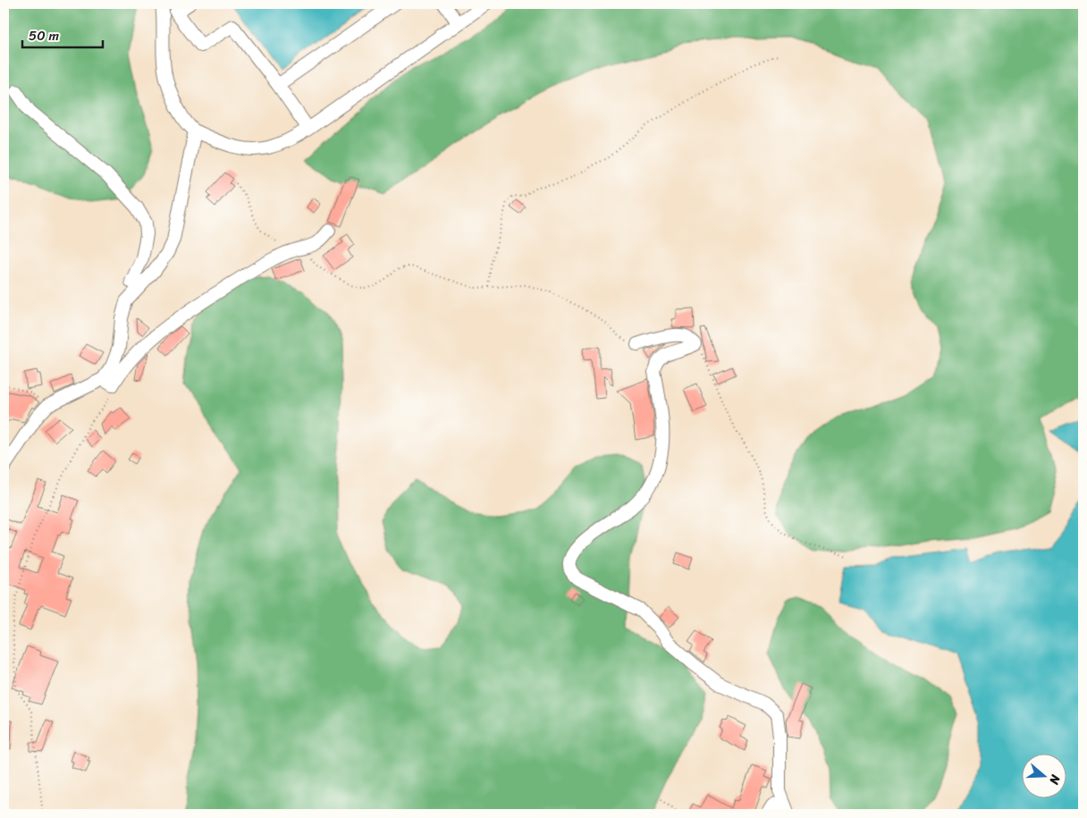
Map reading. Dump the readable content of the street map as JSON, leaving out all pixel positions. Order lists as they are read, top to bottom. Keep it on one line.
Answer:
{"scale_bar":"50 m","north":"right"}
